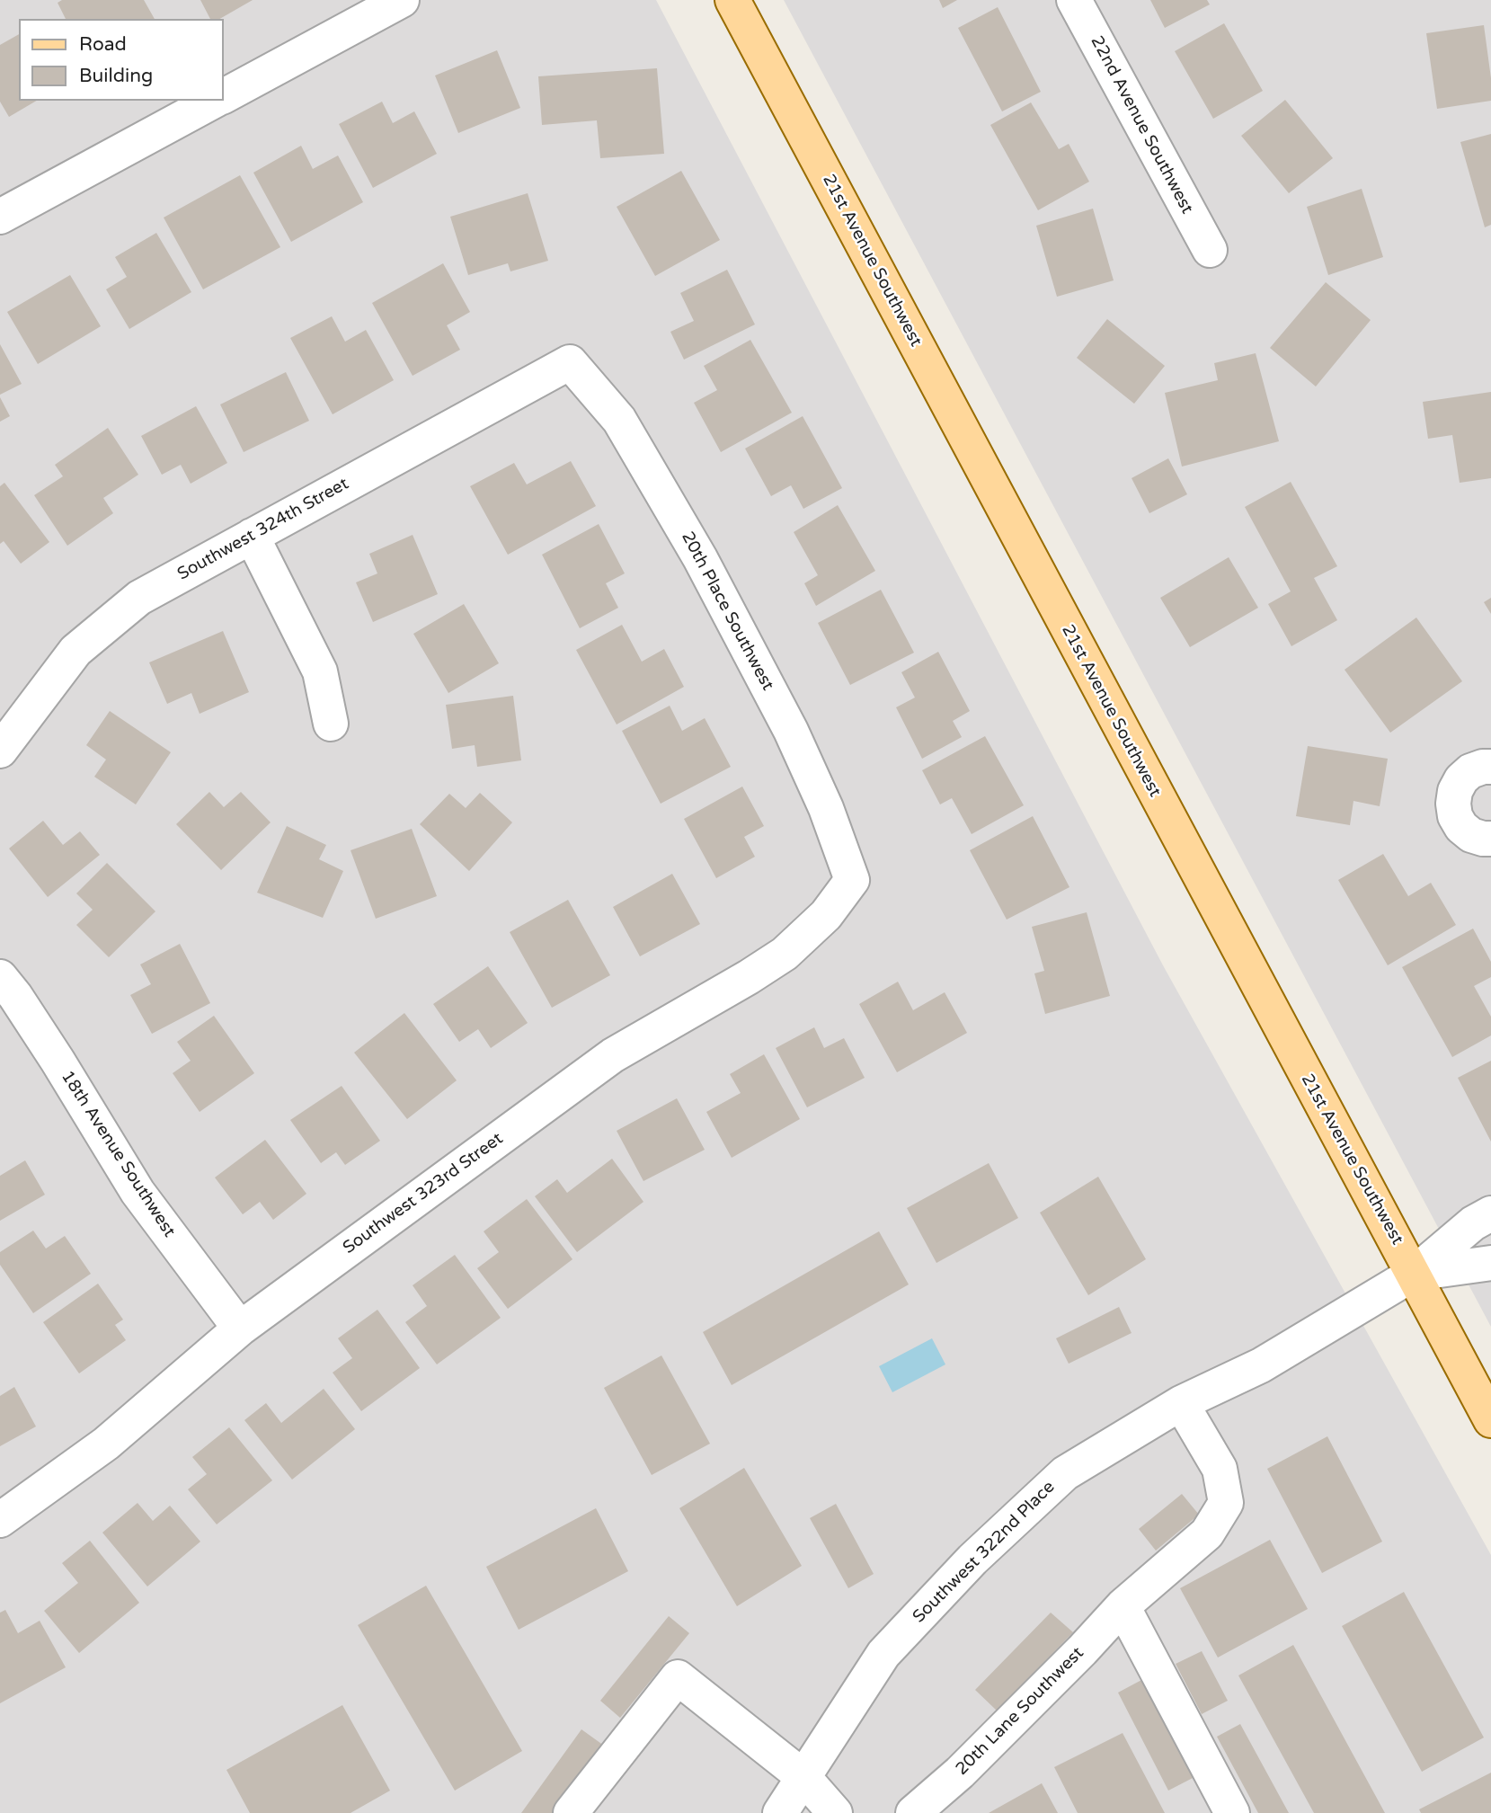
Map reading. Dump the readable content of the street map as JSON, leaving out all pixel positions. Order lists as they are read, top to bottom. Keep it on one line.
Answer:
{"streets":{"main road":["21st Avenue Southwest"],"street":["22nd Avenue Southwest","Southwest 324th Street","20th Place Southwest","18th Avenue Southwest","Southwest 323rd Street","Southwest 322nd Place","20th Lane Southwest"]},"crossings":[["21st Avenue Southwest","Southwest 322nd Place"],["Southwest 324th Street","20th Place Southwest"],["20th Place Southwest","Southwest 323rd Street"],["18th Avenue Southwest","Southwest 323rd Street"],["Southwest 322nd Place","20th Lane Southwest"]],"legend":["Road","Building"]}
